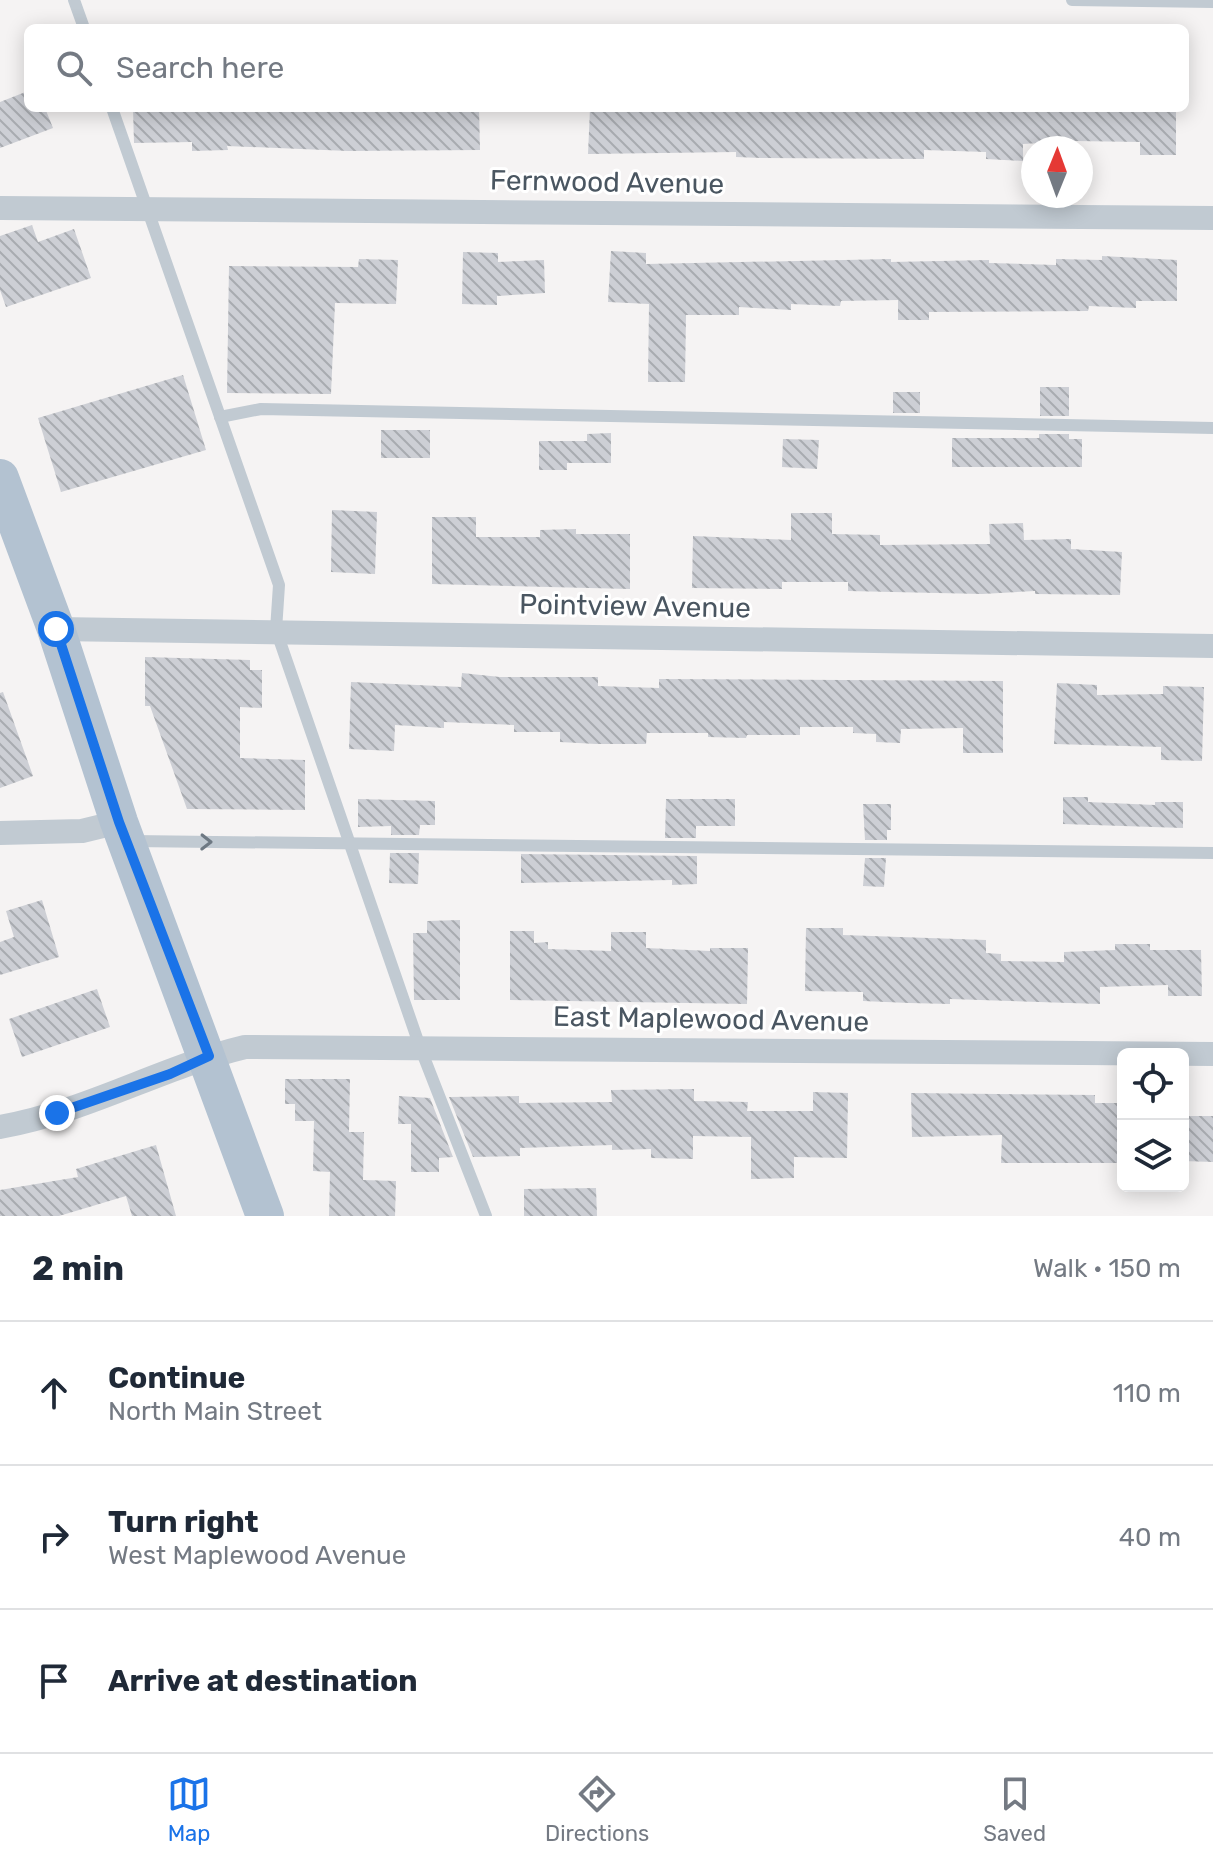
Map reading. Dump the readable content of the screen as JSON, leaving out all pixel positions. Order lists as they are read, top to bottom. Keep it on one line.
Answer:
{"streets":{"street":["Fernwood Avenue","Pointview Avenue","East Maplewood Avenue"]},"north":"top","page":{"search":"Search here","heading":["2 min","Walk · 150 m"],"list":[["Continue","North Main Street","110 m"],["Turn right","West Maplewood Avenue","40 m"],"Arrive at destination"],"nav":["Map","Directions","Saved"]}}
